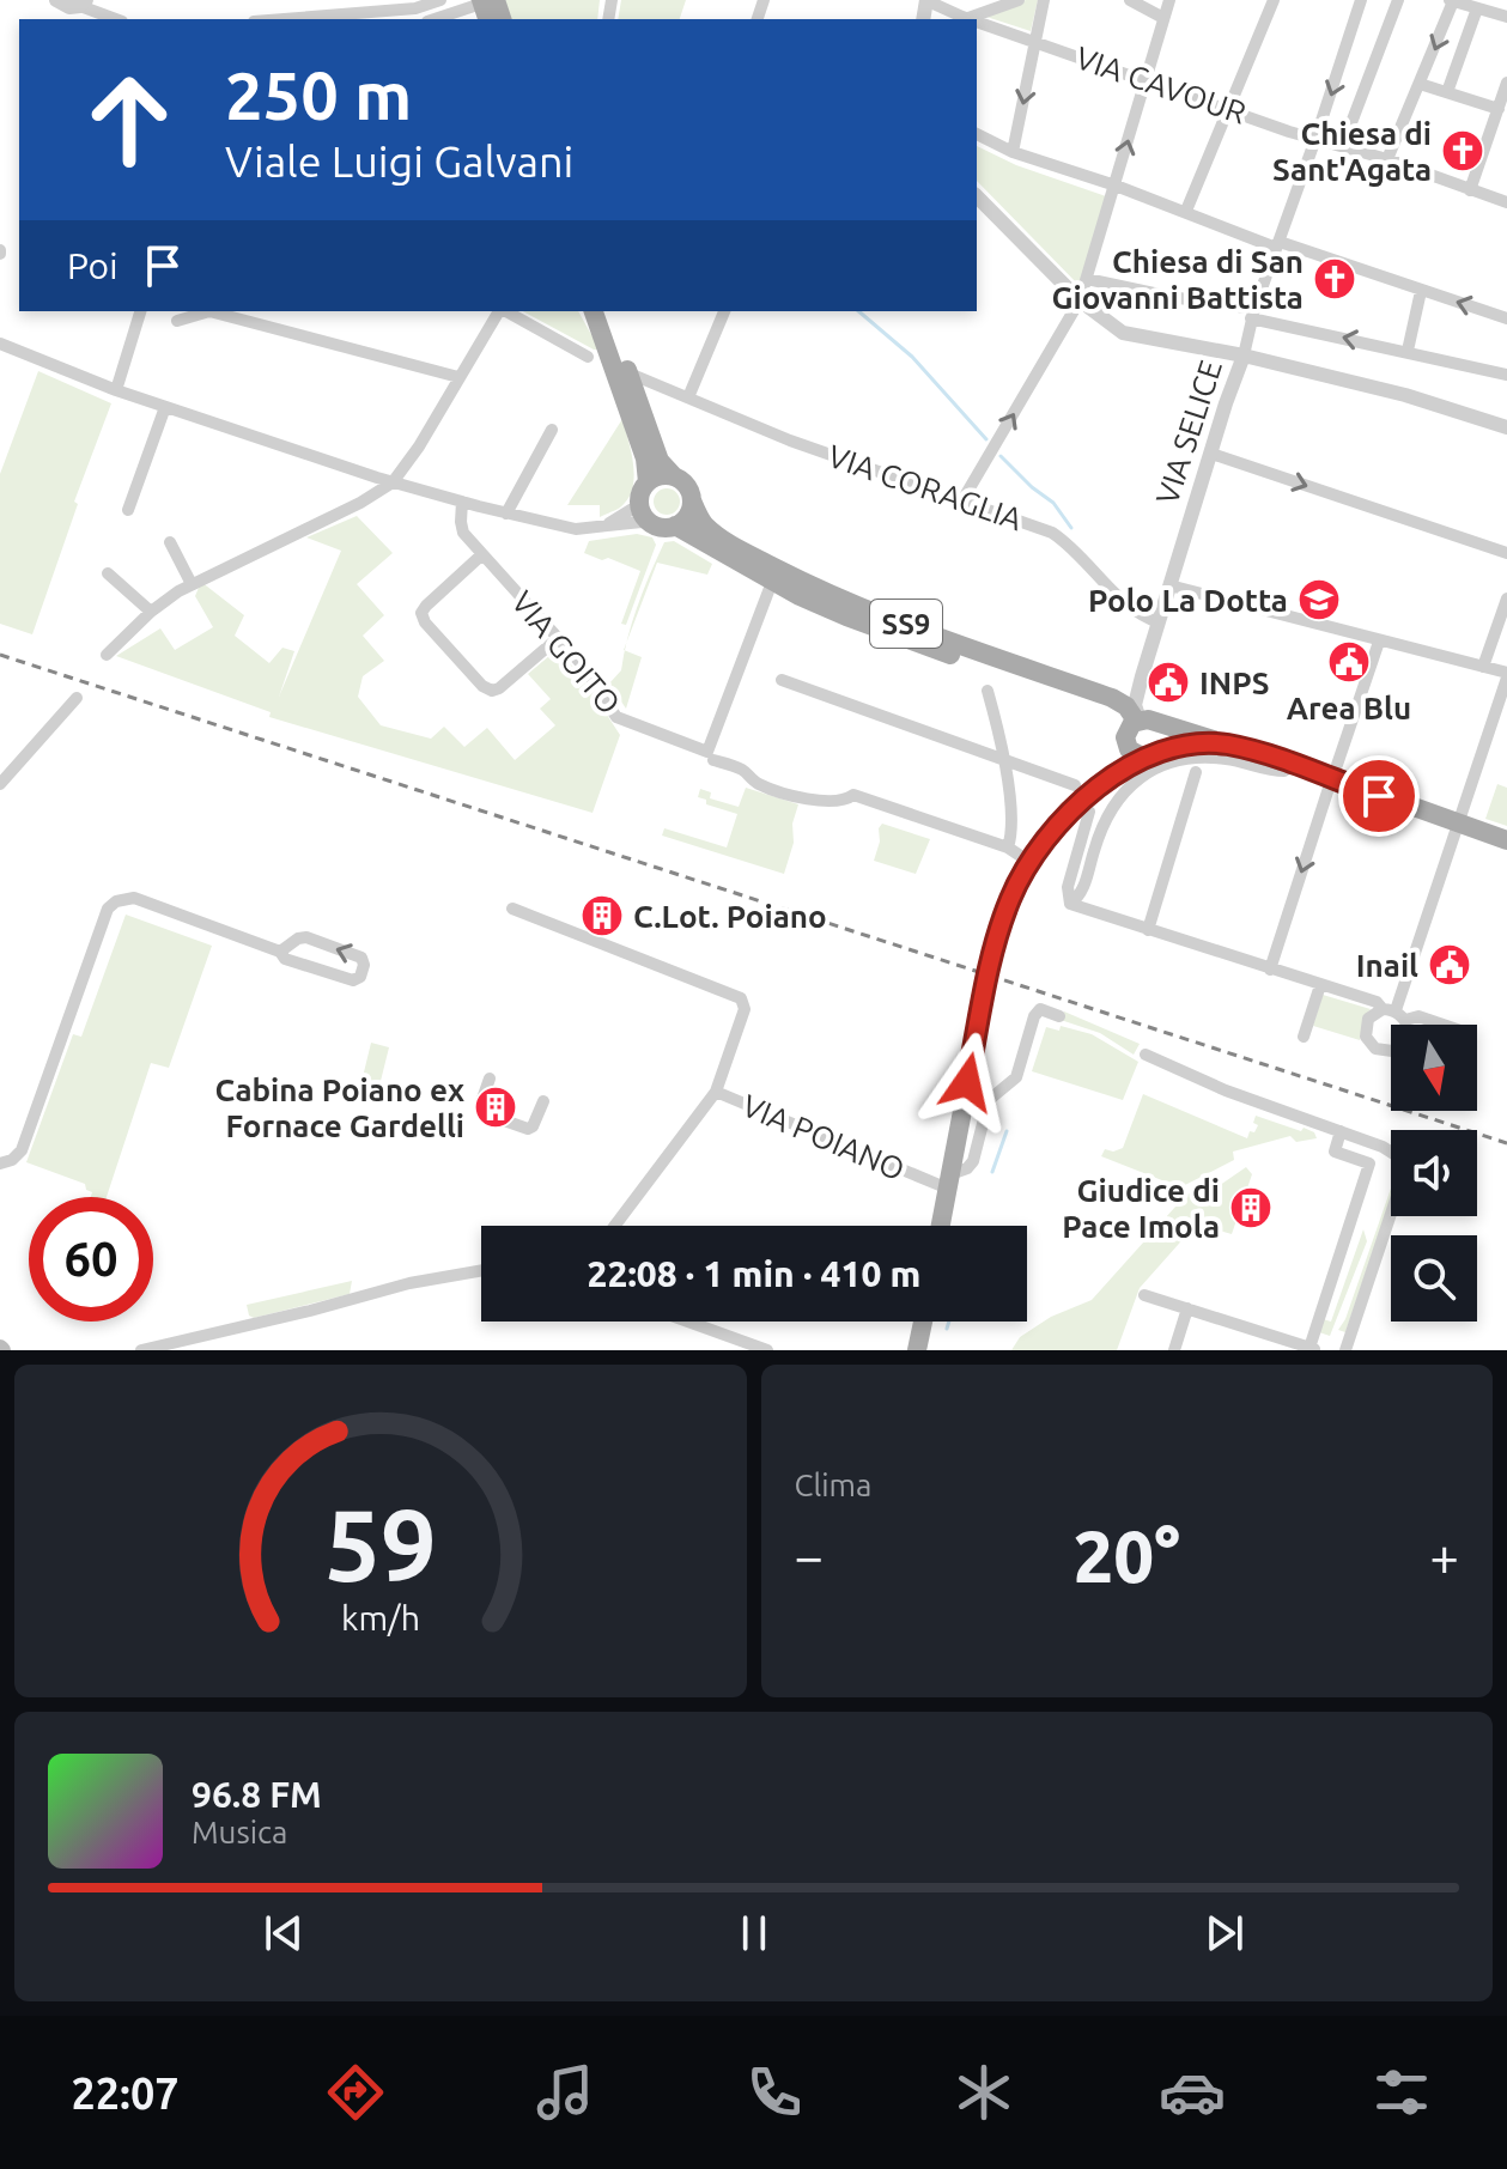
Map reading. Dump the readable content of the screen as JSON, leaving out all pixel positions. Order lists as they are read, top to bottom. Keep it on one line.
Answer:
{"streets":{"main road":["VIA SELICE","SS9"],"street":["VIA CAVOUR","VIA CORAGLIA","VIA GOITO","VIA POIANO"]},"crossings":[["VIA CAVOUR","VIA SELICE"],["VIA SELICE","VIA CORAGLIA"],["VIA SELICE","SS9"],["VIA SELICE","VIA POIANO"],["SS9","VIA GOITO"]],"places":{"church":["Chiesa di Sant'Agata","Chiesa di San Giovanni Battista"],"school or university":["Polo La Dotta"],"public building":["Area Blu","INPS","Inail"],"building":["C.Lot. Poiano","Cabina Poiano ex Fornace Gardelli","Giudice di Pace Imola"]},"north":"bottom","page":{"turn":["250 m","Viale Luigi Galvani"],"then":"Poi","limit":"60","trip":"22:08 · 1 min · 410 m","tile":"Clima","heat":["−","20°","+"],"song":["96.8 FM","Musica"],"tabs":"22:07","gauge":["59","km/h"]}}
